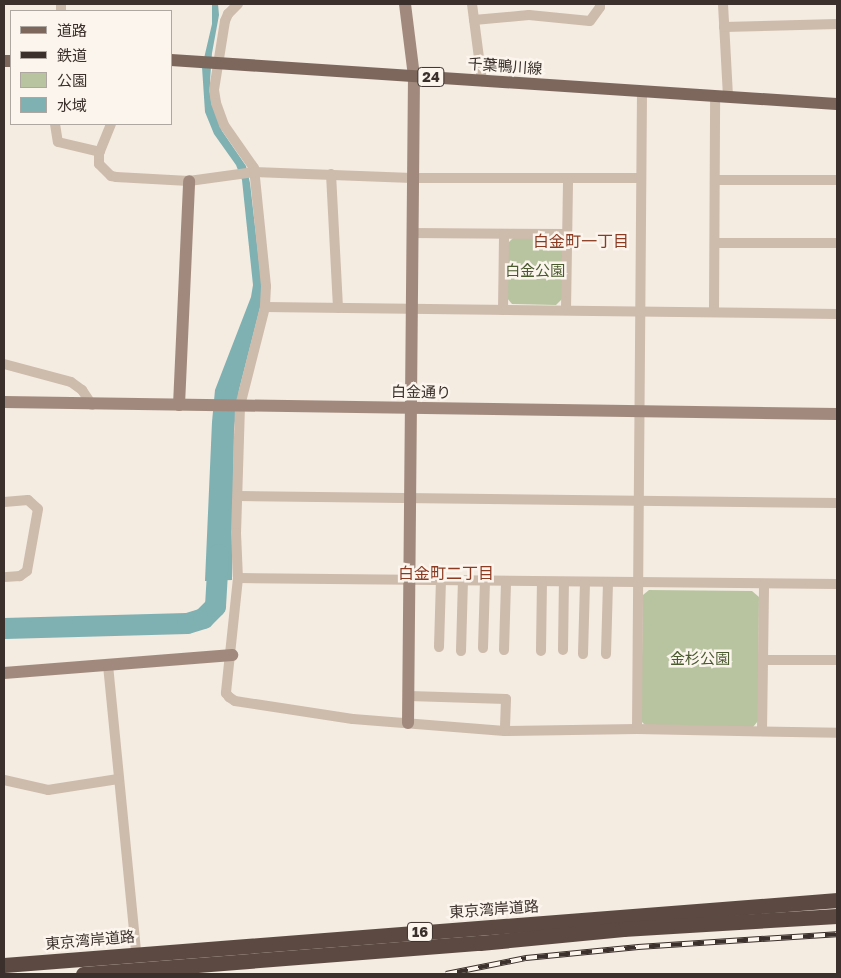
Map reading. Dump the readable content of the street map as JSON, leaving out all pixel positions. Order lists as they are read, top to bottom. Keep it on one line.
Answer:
{"streets":{"highway":["東京湾岸道路","16"],"main road":["千葉鴨川線","24"],"street":["白金通り"]},"districts":["白金町一丁目","白金町二丁目"],"parks":["白金公園","金杉公園"],"legend":["道路","鉄道","公園","水域"]}
